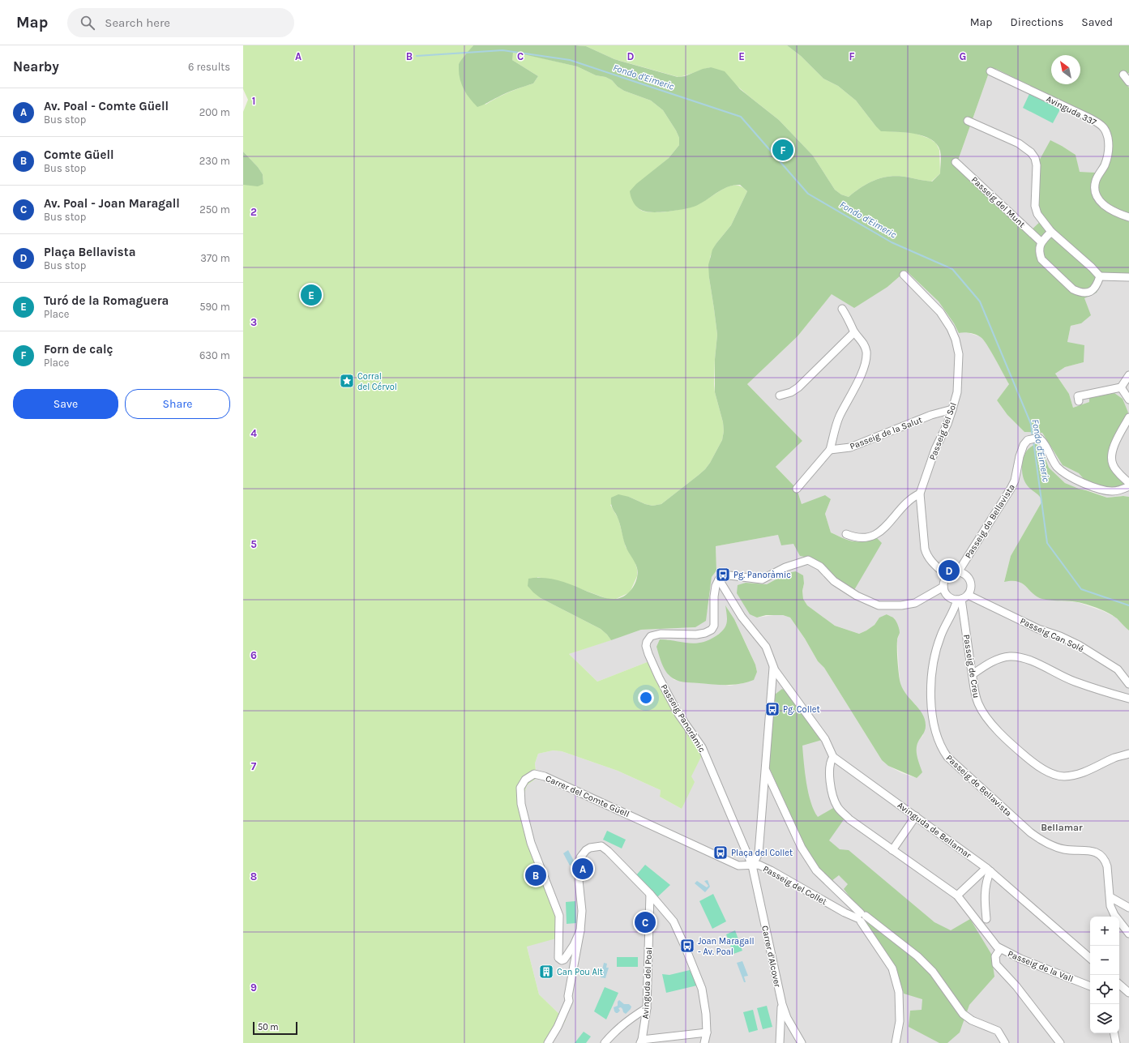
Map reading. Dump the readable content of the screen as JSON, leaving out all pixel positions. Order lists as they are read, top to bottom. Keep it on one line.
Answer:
{"streets":{"street":["Avinguda 337","Passeig del Munt","Passeig del Sol","Passeig de la Salut","Passeig de Bellavista","Passeig Can Solé","Passeig de Creu","Passeig Panoràmic","Carrer del Comte Güell","Avinguda de Bellamar","Passeig del Collet","Carrer d'Alcover","Passeig de la Vall","Avinguda del Poal"]},"crossings":[["Passeig del Sol","Passeig de la Salut"],["Passeig del Sol","Passeig de Bellavista"],["Passeig del Sol","Passeig Can Solé"],["Passeig del Sol","Passeig de Creu"],["Passeig de Bellavista","Passeig Can Solé"],["Passeig de Bellavista","Passeig de Creu"],["Passeig Can Solé","Passeig de Creu"],["Passeig Panoràmic","Carrer del Comte Güell"],["Passeig Panoràmic","Avinguda de Bellamar"],["Passeig Panoràmic","Passeig del Collet"],["Passeig Panoràmic","Carrer d'Alcover"],["Carrer del Comte Güell","Passeig del Collet"],["Carrer del Comte Güell","Carrer d'Alcover"],["Avinguda de Bellamar","Passeig del Collet"],["Avinguda de Bellamar","Passeig de la Vall"],["Passeig del Collet","Carrer d'Alcover"]],"districts":["Bellamar"],"water":["Fondo d'Eimeric"],"places":{"place":["Corral del Cérvol"],"bus stop":["Pg. Panoràmic","Pg. Collet","Plaça del Collet","Joan Maragall - Av. Poal"],"building":["Can Pou Alt"]},"scale_bar":"50 m","north":"top left","page":{"header":"Map","search":"Search here","nav":["Map","Directions","Saved"],"heading":["Nearby","6 results"],"list":[{"mark":"A","name":"Av. Poal - Comte Güell","note":"Bus stop","value":"200 m"},{"mark":"B","name":"Comte Güell","note":"Bus stop","value":"230 m"},{"mark":"C","name":"Av. Poal - Joan Maragall","note":"Bus stop","value":"250 m"},{"mark":"D","name":"Plaça Bellavista","note":"Bus stop","value":"370 m"},{"mark":"E","name":"Turó de la Romaguera","note":"Place","value":"590 m"},{"mark":"F","name":"Forn de calç","note":"Place","value":"630 m"}],"pins":["F","E","D","A","B","C"],"buttons":["Save","Share"],"map_buttons":["+","−"],"scale":"50 m"},"grid":{"columns":["A","B","C","D","E","F","G"],"rows":["1","2","3","4","5","6","7","8","9"]}}
